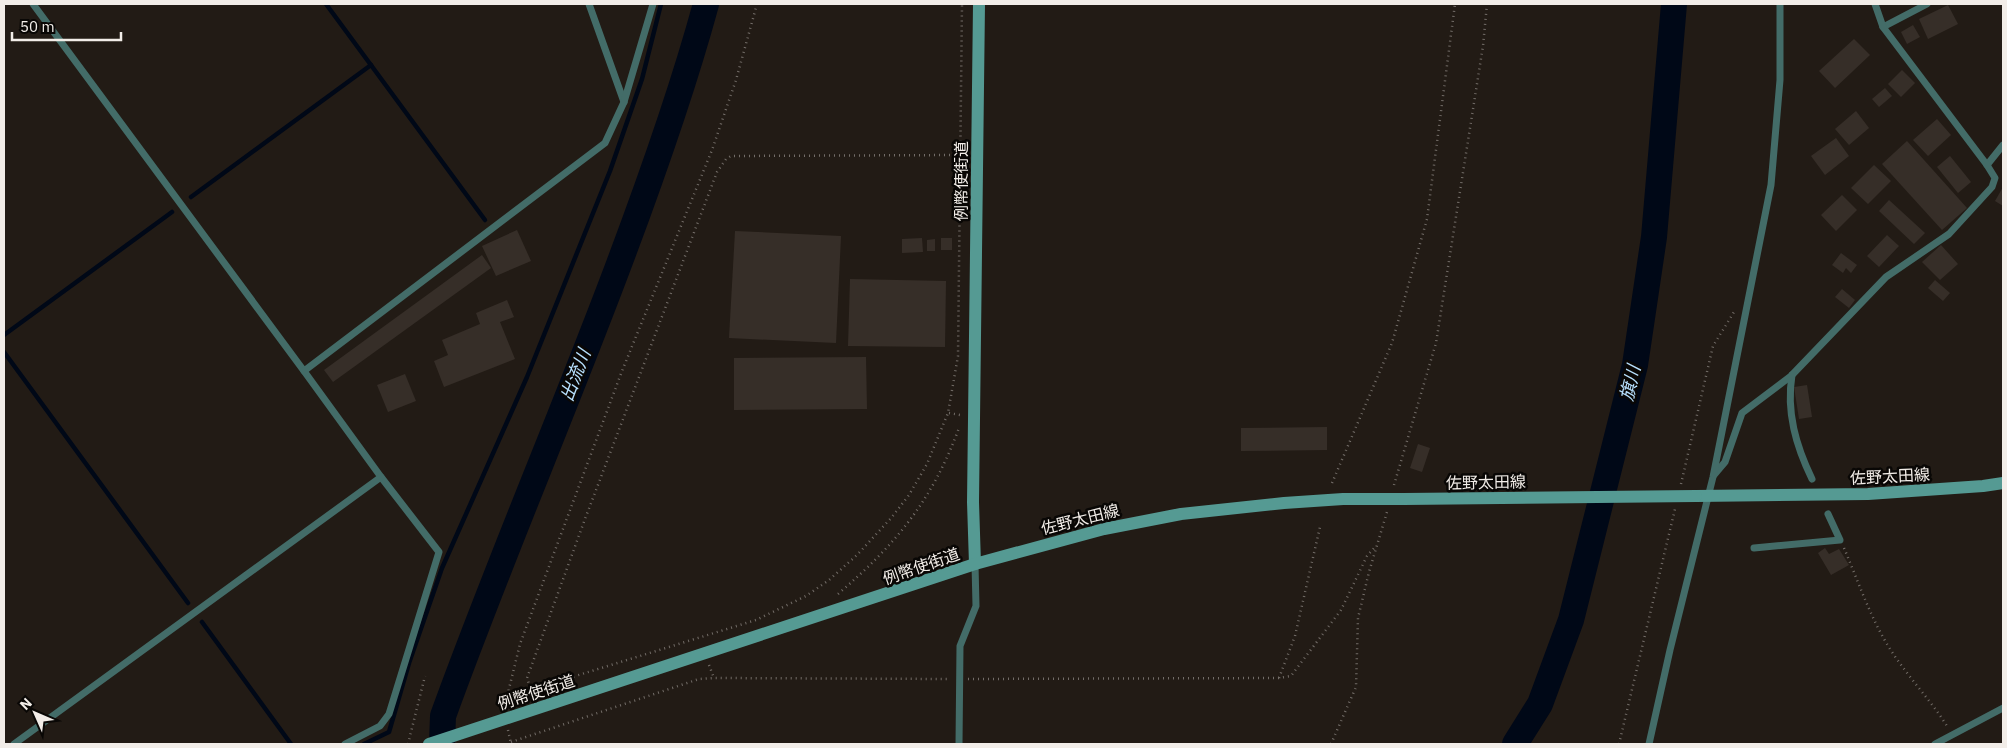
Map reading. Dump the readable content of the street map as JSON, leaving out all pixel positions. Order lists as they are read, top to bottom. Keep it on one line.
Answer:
{"streets":{"main road":["例幣使街道","佐野太田線"]},"crossings":[["例幣使街道","佐野太田線"]],"water":["出流川","旗川"],"scale_bar":"50 m","north":"top left"}
